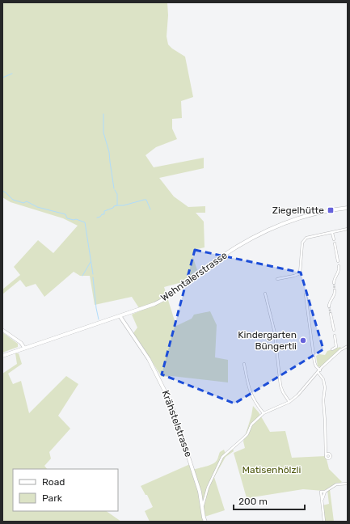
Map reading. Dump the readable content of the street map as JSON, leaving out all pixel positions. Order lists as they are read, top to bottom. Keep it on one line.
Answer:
{"streets":{"main road":["Wehntalerstrasse","Krähstelstrasse"]},"crossings":[["Wehntalerstrasse","Krähstelstrasse"]],"parks":["Matisenhölzli"],"places":{"transit":["Ziegelhütte"],"other":["Kindergarten Büngertli"]},"legend":["Road","Park"],"scale_bar":"200 m"}
